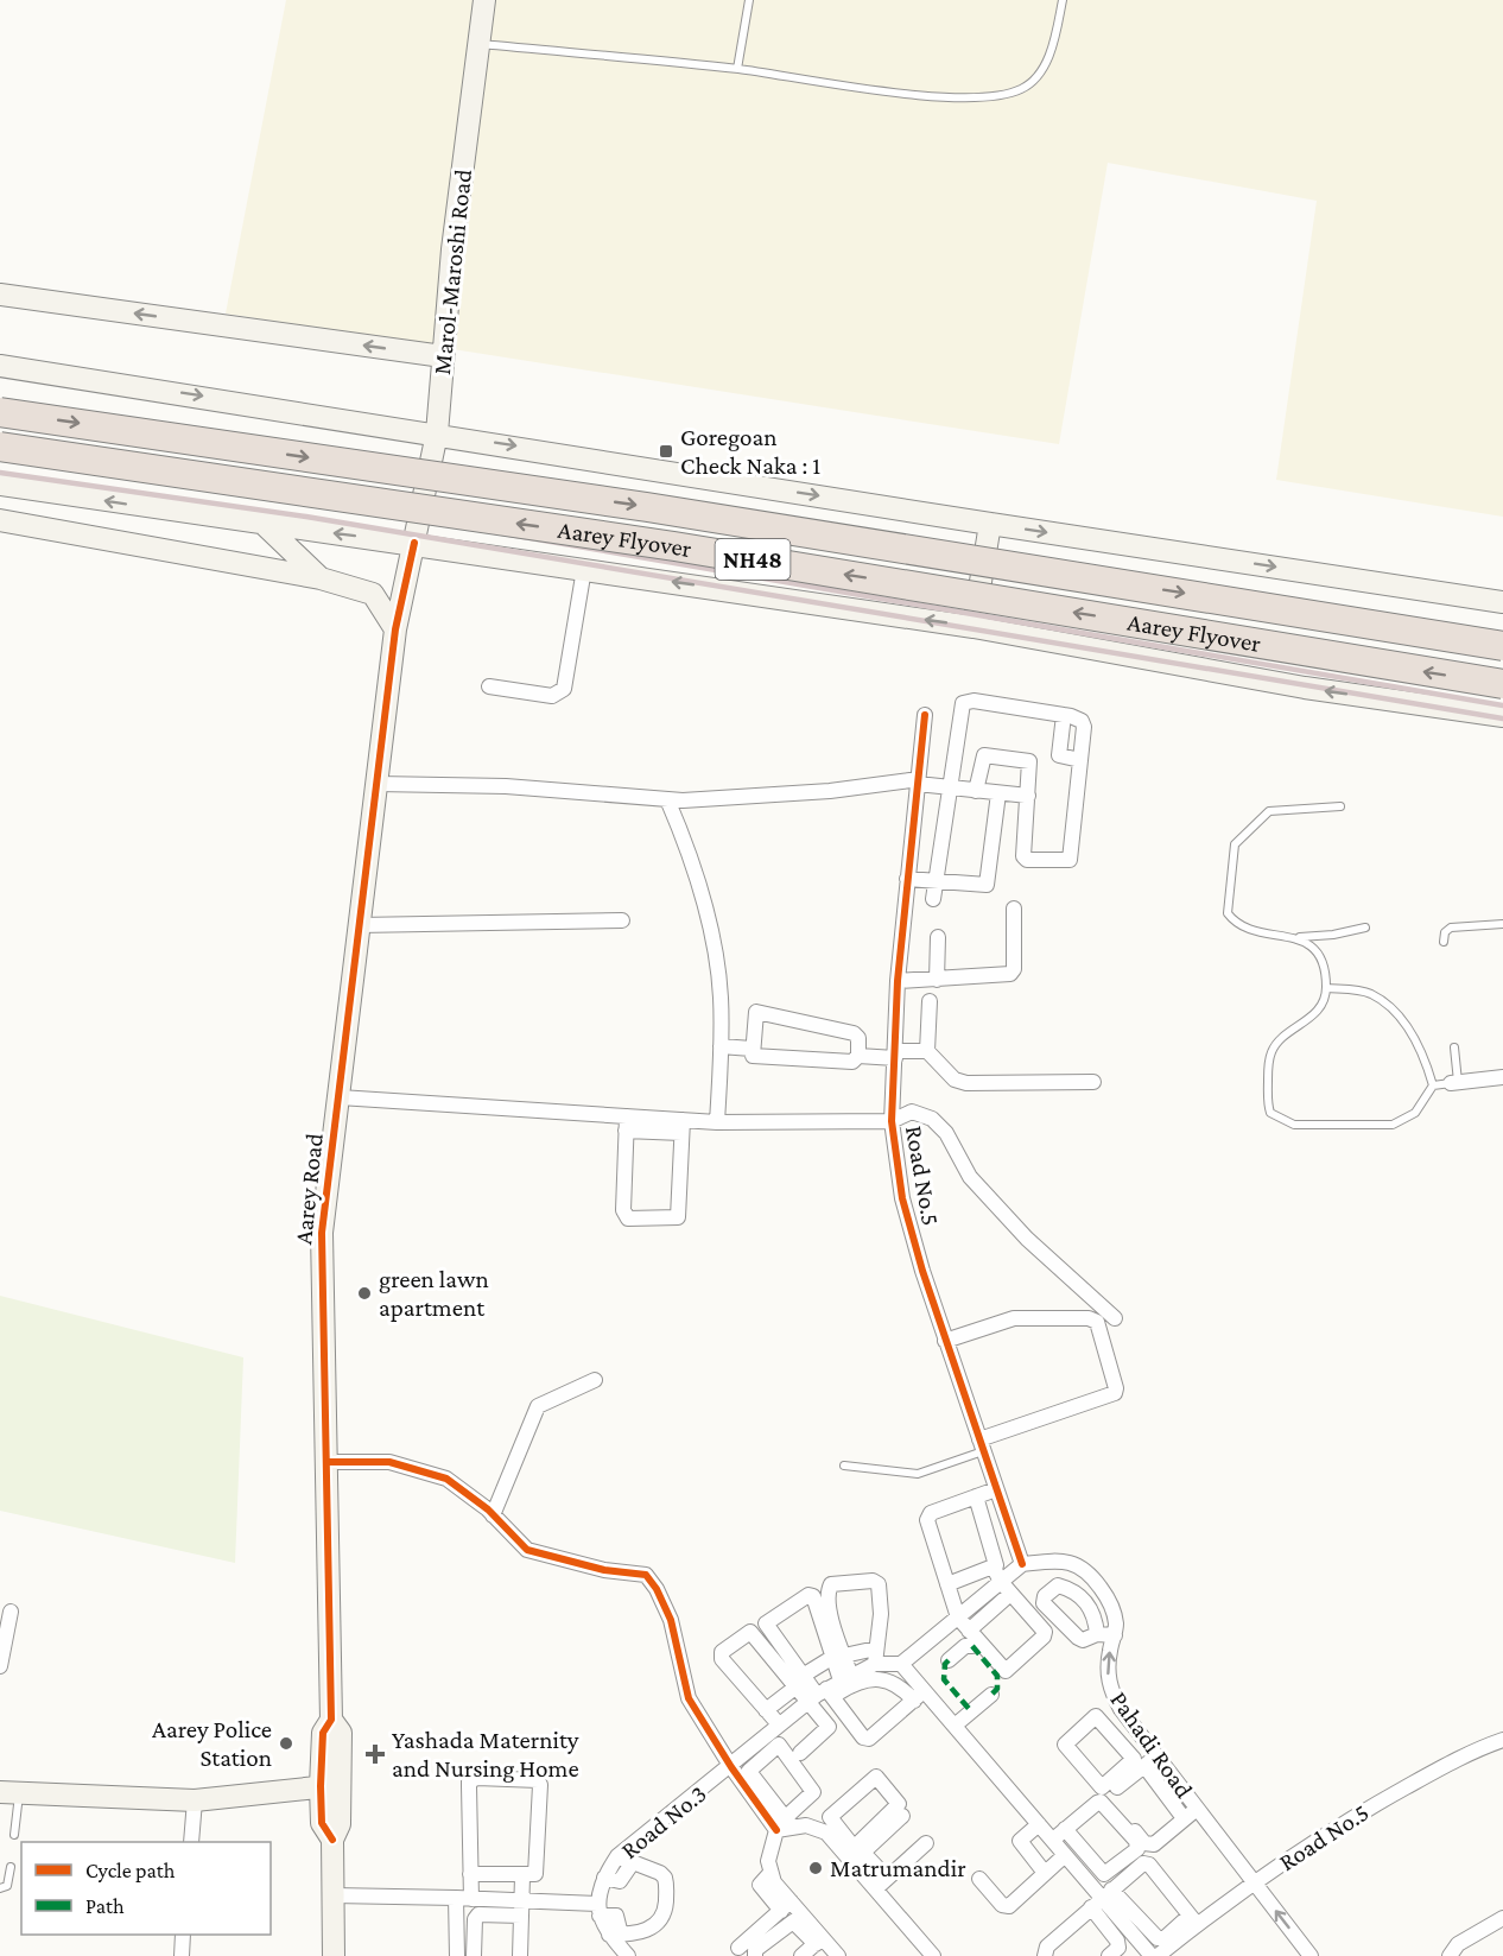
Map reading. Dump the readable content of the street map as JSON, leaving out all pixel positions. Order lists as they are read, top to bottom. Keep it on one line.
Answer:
{"streets":{"highway":["Aarey Flyover","NH48"],"main road":["Marol-Maroshi Road","Aarey Road"],"street":["Road No.5","Pahadi Road","Road No.3"]},"crossings":[["Marol-Maroshi Road","Aarey Road"],["Road No.5","Aarey Road"],["Road No.5","Pahadi Road"]],"places":{"transit":["Goregoan Check Naka : 1"],"other":["green lawn apartment","Aarey Police Station","Matrumandir"],"health":["Yashada Maternity and Nursing Home"]},"legend":["Cycle path","Path"]}
